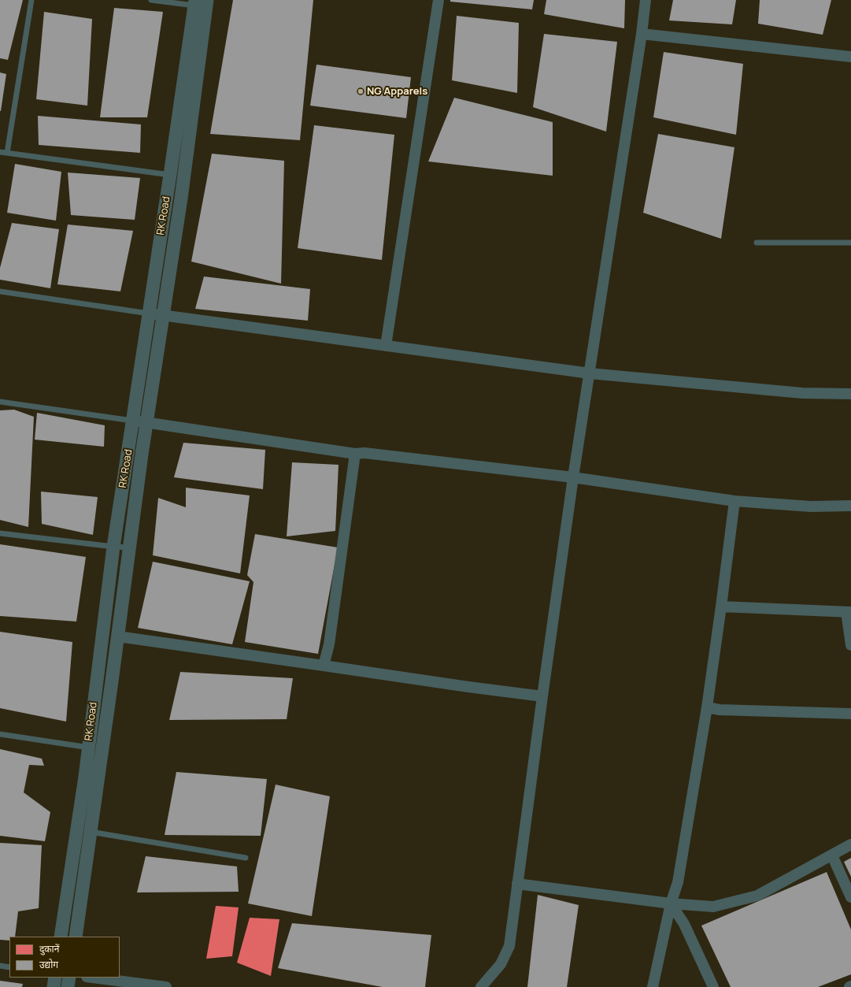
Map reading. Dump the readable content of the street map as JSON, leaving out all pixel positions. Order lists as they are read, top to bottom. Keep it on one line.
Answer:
{"streets":{"street":["RK Road"]},"places":["NG Apparels"],"legend":["दुकानें","उद्योग"]}
